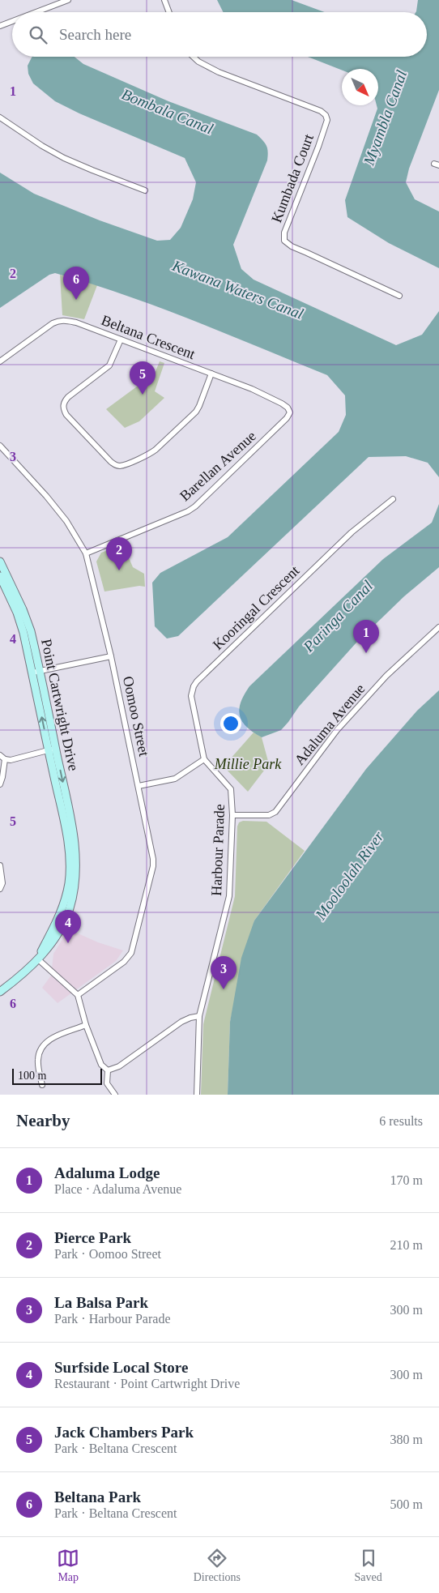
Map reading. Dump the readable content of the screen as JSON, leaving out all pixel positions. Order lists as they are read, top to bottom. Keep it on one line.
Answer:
{"streets":{"main road":["Point Cartwright Drive"],"street":["Kumbada Court","Beltana Crescent","Barellan Avenue","Kooringal Crescent","Oomoo Street","Adaluma Avenue","Harbour Parade"]},"crossings":[["Beltana Crescent","Barellan Avenue"],["Barellan Avenue","Oomoo Street"],["Kooringal Crescent","Harbour Parade"],["Adaluma Avenue","Harbour Parade"]],"water":["Bombala Canal","Myambla Canal","Kawana Waters Canal","Paringa Canal","Mooloolah River"],"parks":["Millie Park"],"scale_bar":"100 m","north":"bottom right","page":{"search":"Search here","pins":["6","5","2","1","4","3"],"scale":"100 m","heading":["Nearby","6 results"],"list":[{"mark":"1","name":"Adaluma Lodge","note":"Place · Adaluma Avenue","value":"170 m"},{"mark":"2","name":"Pierce Park","note":"Park · Oomoo Street","value":"210 m"},{"mark":"3","name":"La Balsa Park","note":"Park · Harbour Parade","value":"300 m"},{"mark":"4","name":"Surfside Local Store","note":"Restaurant · Point Cartwright Drive","value":"300 m"},{"mark":"5","name":"Jack Chambers Park","note":"Park · Beltana Crescent","value":"380 m"},{"mark":"6","name":"Beltana Park","note":"Park · Beltana Crescent","value":"500 m"}],"nav":["Map","Directions","Saved"]},"grid":{"rows":["1","2","3","4","5","6"]}}
